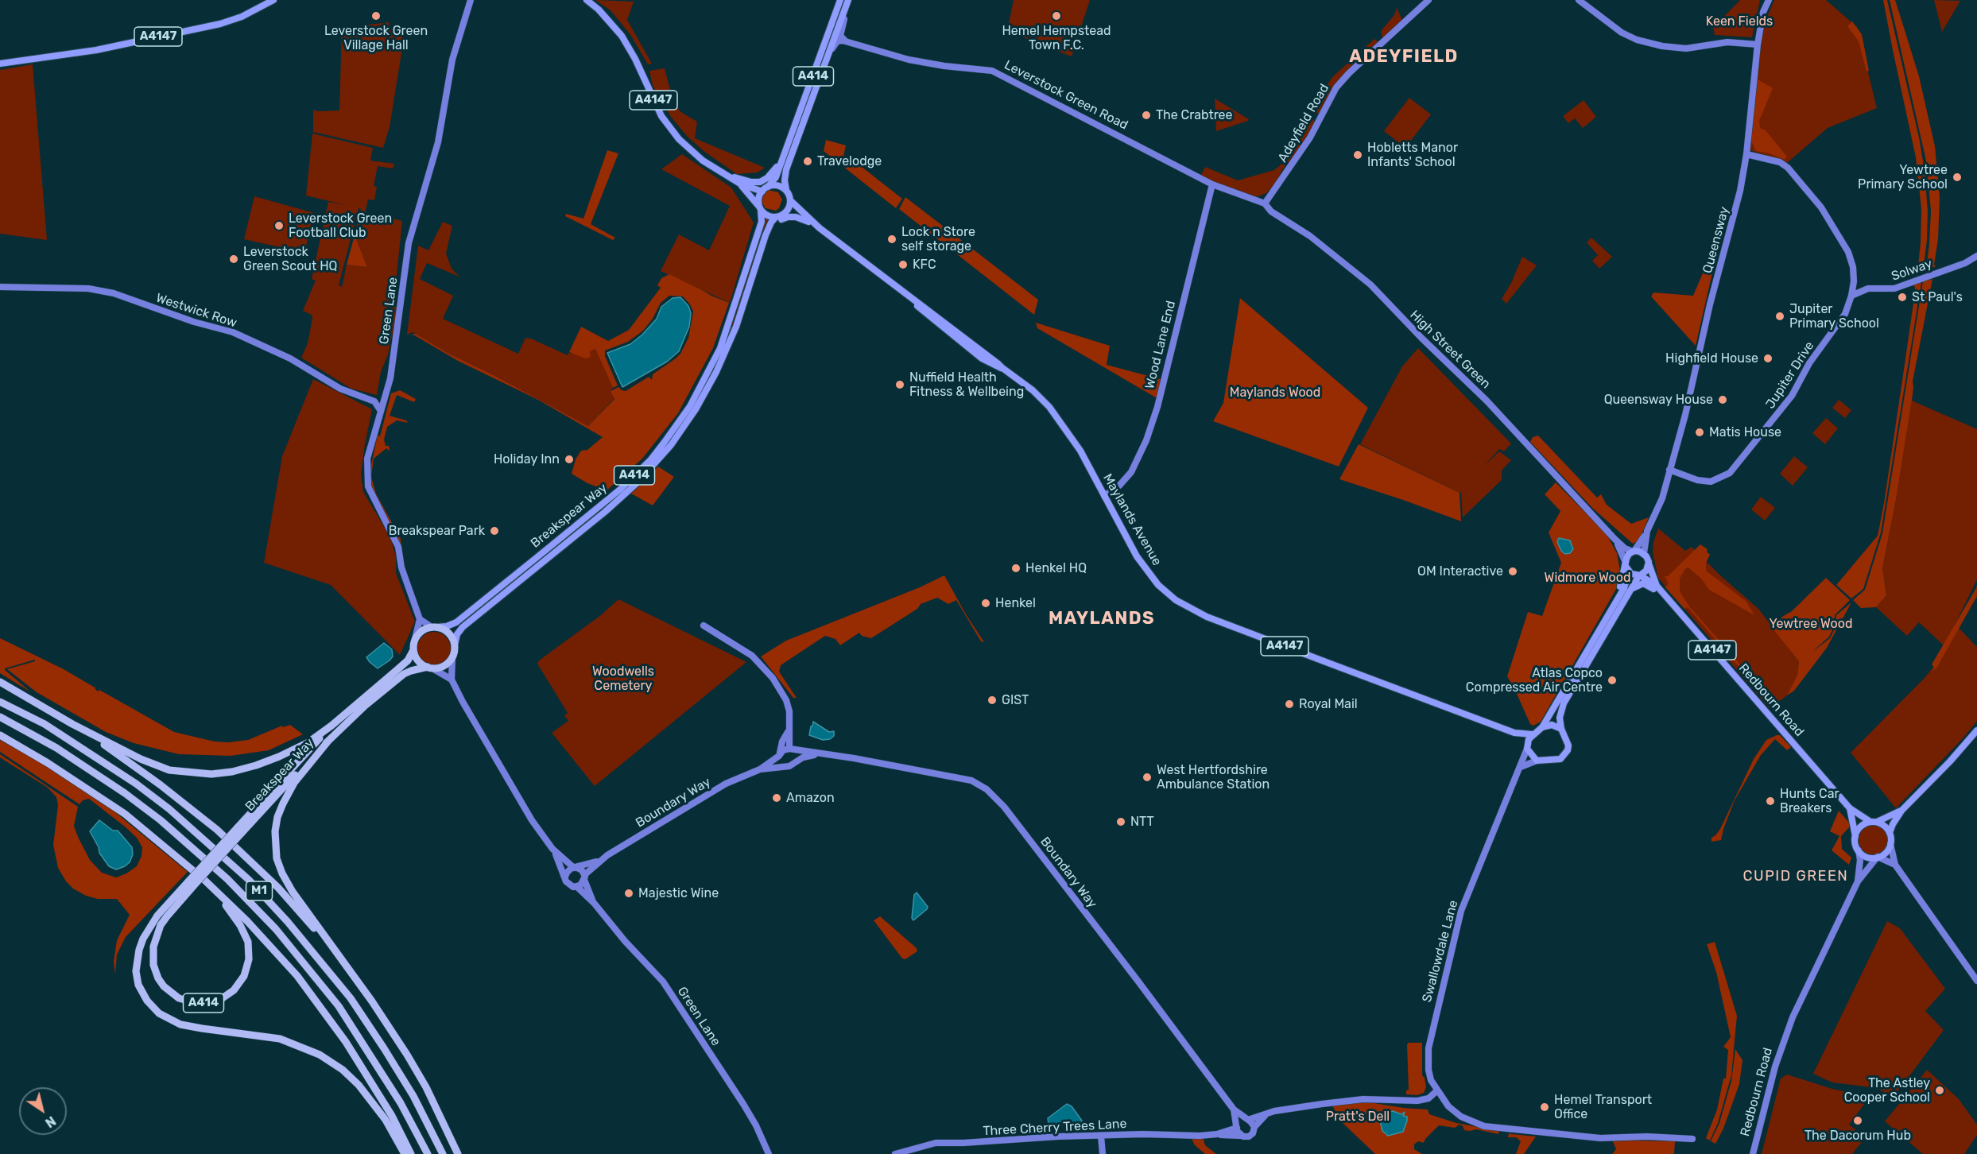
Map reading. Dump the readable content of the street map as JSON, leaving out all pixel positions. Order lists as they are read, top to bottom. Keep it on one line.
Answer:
{"streets":{"highway":["A414","Breakspear Way","M1"],"main road":["A4147","Maylands Avenue","Redbourn Road"],"street":["Leverstock Green Road","Adeyfield Road","Queensway","Solway","Westwick Row","Green Lane","Wood Lane End","High Street Green","Jupiter Drive","Boundary Way","Swallowdale Lane","Three Cherry Trees Lane"]},"crossings":[["A4147","A414"],["A4147","Queensway"],["A4147","High Street Green"],["A4147","Breakspear Way"],["A4147","Maylands Avenue"],["A4147","Redbourn Road"],["A4147","Swallowdale Lane"],["A414","Breakspear Way"],["A414","Maylands Avenue"],["A414","M1"],["Leverstock Green Road","Adeyfield Road"],["Leverstock Green Road","Wood Lane End"],["Leverstock Green Road","High Street Green"],["Adeyfield Road","High Street Green"],["Queensway","High Street Green"],["Queensway","Jupiter Drive"],["Queensway","Redbourn Road"],["Solway","Jupiter Drive"],["Green Lane","Boundary Way"],["Wood Lane End","Maylands Avenue"],["High Street Green","Redbourn Road"],["Breakspear Way","Maylands Avenue"],["Breakspear Way","M1"],["Maylands Avenue","Swallowdale Lane"],["Boundary Way","Three Cherry Trees Lane"],["Swallowdale Lane","Three Cherry Trees Lane"]],"districts":["ADEYFIELD","MAYLANDS","CUPID GREEN"],"parks":["Keen Fields","Maylands Wood","Widmore Wood","Yewtree Wood","Woodwells Cemetery","Pratt's Dell"],"places":["Leverstock Green Village Hall","Hemel Hempstead Town F.C.","The Crabtree","Hobletts Manor Infants' School","Travelodge","Yewtree Primary School","Leverstock Green Football Club","Lock n Store self storage","Leverstock Green Scout HQ","KFC","St Paul's","Jupiter Primary School","Highfield House","Nuffield Health Fitness & Wellbeing","Queensway House","Matis House","Holiday Inn","Breakspear Park","Henkel HQ","OM Interactive","Henkel","Atlas Copco Compressed Air Centre","GIST","Royal Mail","West Hertfordshire Ambulance Station","Amazon","Hunts Car Breakers","NTT","Majestic Wine","The Astley Cooper School","Hemel Transport Office","The Dacorum Hub"],"north":"bottom right"}
